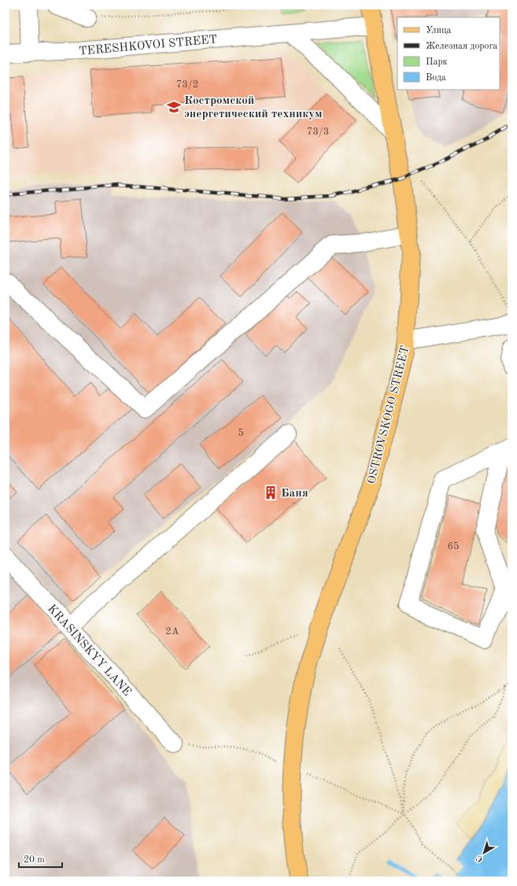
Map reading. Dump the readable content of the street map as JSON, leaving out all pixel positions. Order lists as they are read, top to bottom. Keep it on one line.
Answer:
{"streets":{"main road":["OSTROVSKOGO STREET"],"street":["TERESHKOVOI STREET","KRASINSKYY LANE"]},"crossings":[["TERESHKOVOI STREET","OSTROVSKOGO STREET"]],"places":{"school or university":["Костромской энергетический техникум"],"building":["Баня"]},"house_numbers":["73/2","73/3","5","65","2А"],"legend":["Улица","Железная дорога","Парк","Вода"],"scale_bar":"20 m","north":"bottom left"}
